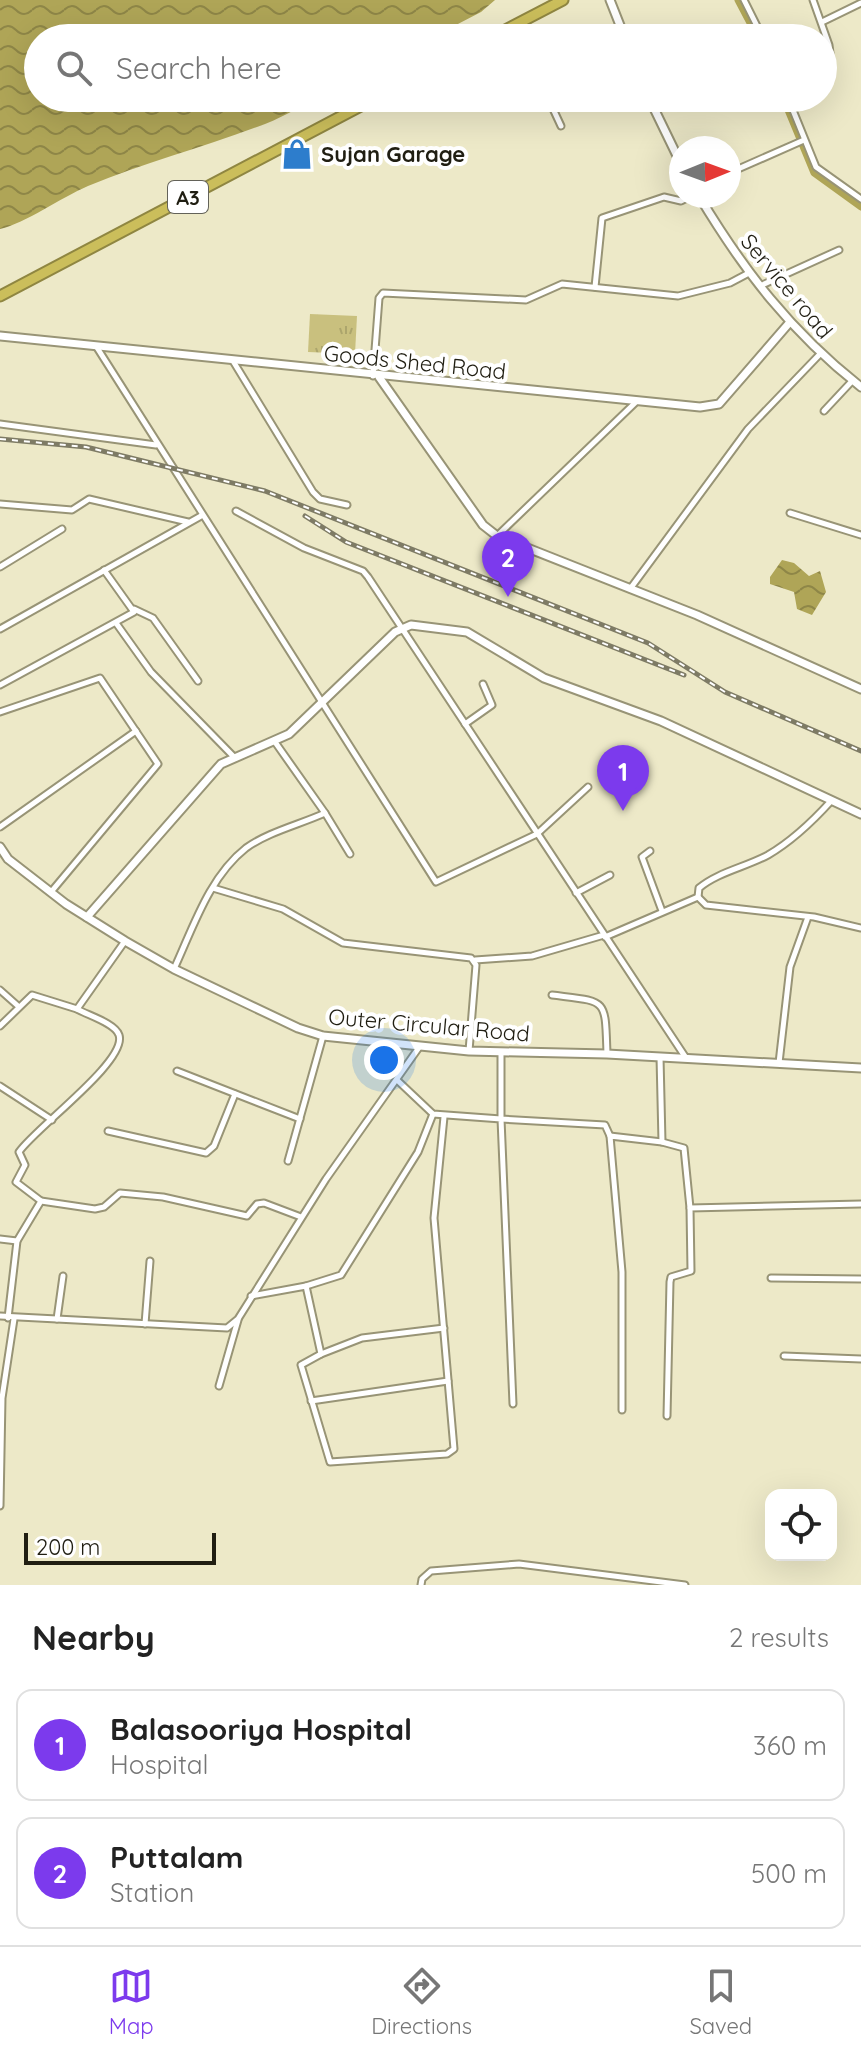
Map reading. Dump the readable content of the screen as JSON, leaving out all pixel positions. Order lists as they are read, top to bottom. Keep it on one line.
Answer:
{"streets":{"highway":["A3"],"street":["Service road","Goods Shed Road","Outer Circular Road"]},"crossings":[["Service road","Goods Shed Road"]],"places":{"shop":["Sujan Garage"]},"scale_bar":"200 m","north":"right","page":{"search":"Search here","pins":["2","1"],"scale":"200 m","heading":["Nearby","2 results"],"list":[{"mark":"1","name":"Balasooriya Hospital","note":"Hospital","value":"360 m"},{"mark":"2","name":"Puttalam","note":"Station","value":"500 m"}],"nav":["Map","Directions","Saved"]}}
